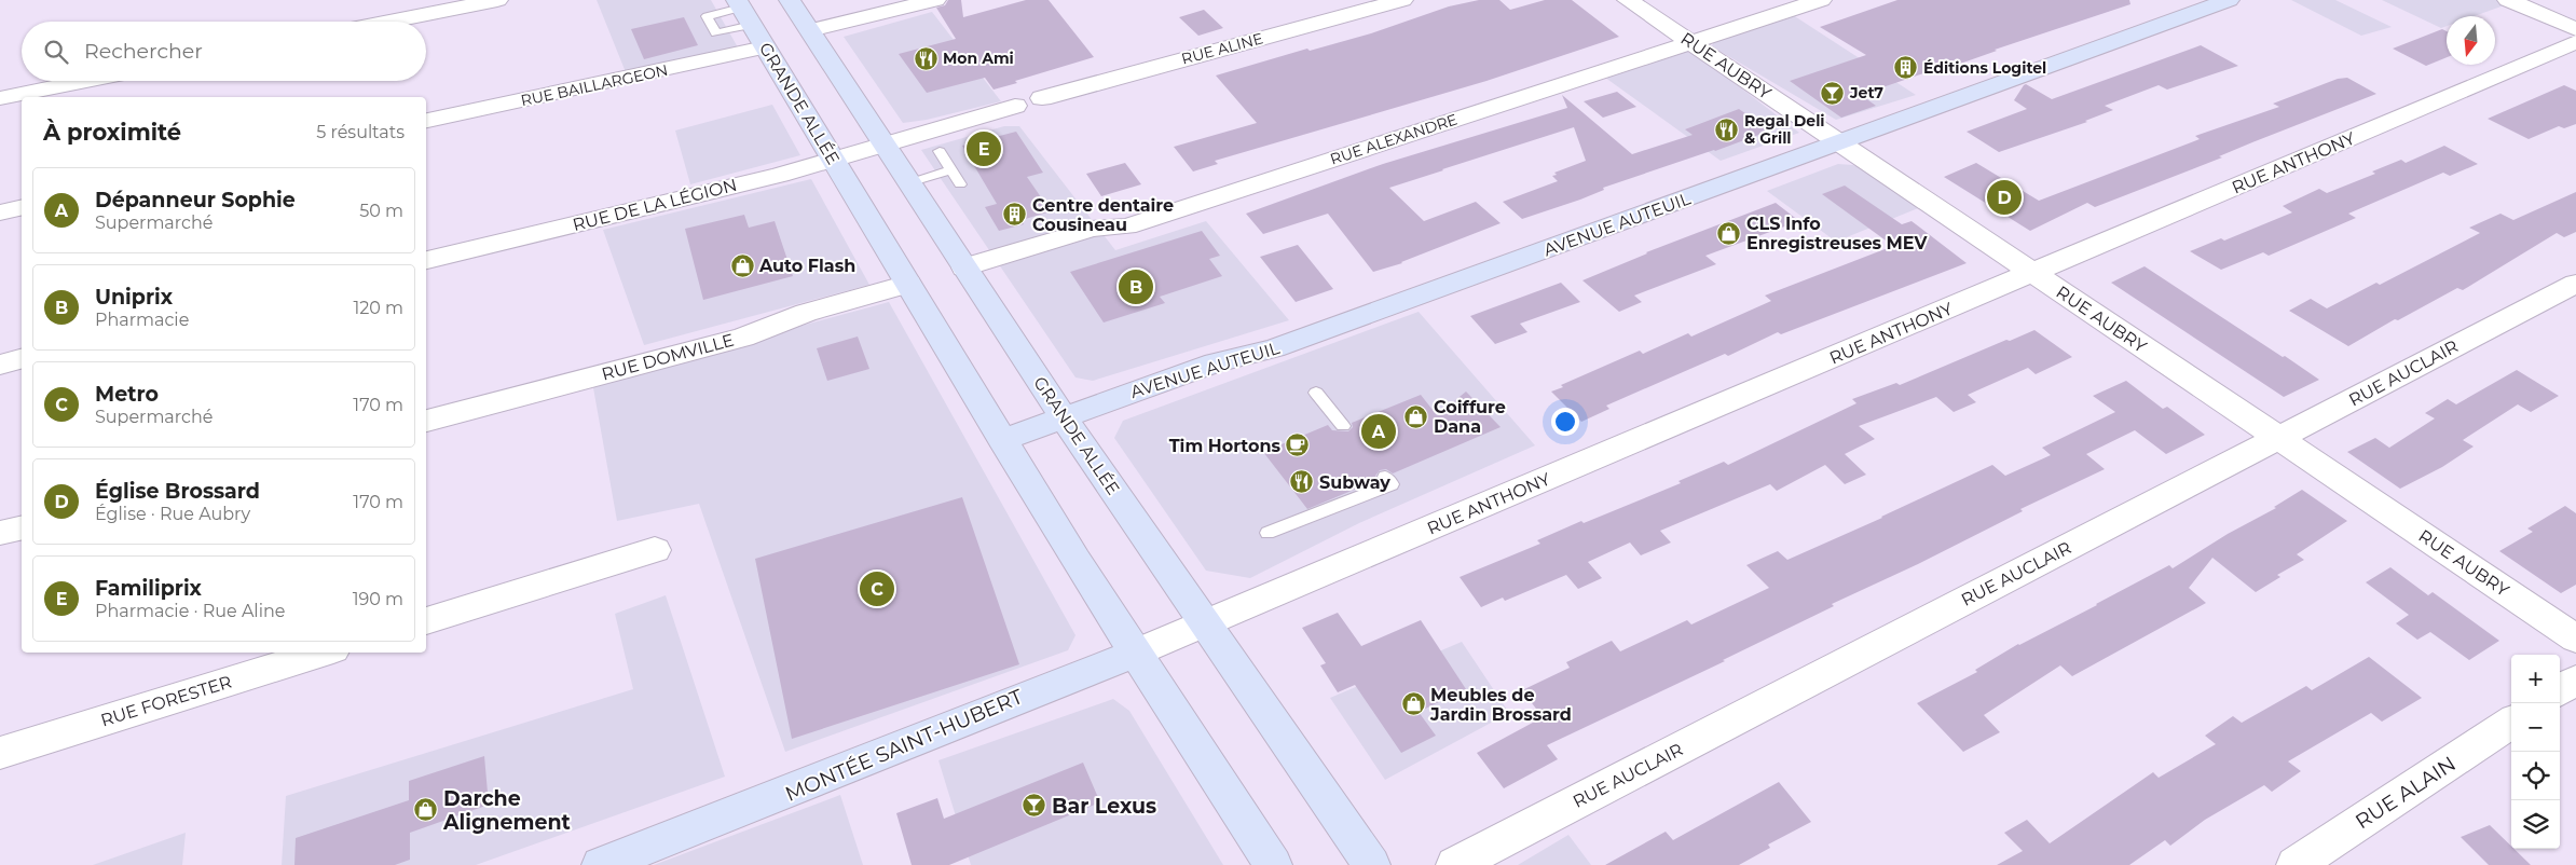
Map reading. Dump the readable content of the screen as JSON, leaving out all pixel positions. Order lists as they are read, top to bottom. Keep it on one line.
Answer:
{"streets":{"main road":["GRANDE ALLÉE","AVENUE AUTEUIL","MONTÉE SAINT-HUBERT"],"street":["RUE ALINE","RUE AUBRY","RUE BAILLARGEON","RUE ALEXANDRE","RUE ANTHONY","RUE DE LA LÉGION","RUE DOMVILLE","RUE AUCLAIR","RUE FORESTER","RUE ALAIN"]},"crossings":[["RUE AUBRY","RUE ALEXANDRE"],["RUE AUBRY","RUE ANTHONY"],["RUE AUBRY","AVENUE AUTEUIL"],["RUE AUBRY","RUE AUCLAIR"],["RUE BAILLARGEON","GRANDE ALLÉE"],["GRANDE ALLÉE","RUE ALEXANDRE"],["GRANDE ALLÉE","RUE ANTHONY"],["GRANDE ALLÉE","RUE DE LA LÉGION"],["GRANDE ALLÉE","AVENUE AUTEUIL"],["GRANDE ALLÉE","RUE DOMVILLE"],["GRANDE ALLÉE","MONTÉE SAINT-HUBERT"],["RUE ANTHONY","MONTÉE SAINT-HUBERT"]],"places":{"restaurant":["Mon Ami","Regal Deli & Grill","Subway"],"building":["Éditions Logitel","Centre dentaire Cousineau"],"bar":["Jet7","Bar Lexus"],"shop":["CLS Info Enregistreuses MEV","Auto Flash","Coiffure Dana","Meubles de Jardin Brossard","Darche Alignement"],"cafe":["Tim Hortons"]},"north":"bottom","page":{"search":"Rechercher","heading":["À proximité","5 résultats"],"pins":["E","D","B","A","C"],"list":[{"mark":"A","name":"Dépanneur Sophie","note":"Supermarché","value":"50 m"},{"mark":"B","name":"Uniprix","note":"Pharmacie","value":"120 m"},{"mark":"C","name":"Metro","note":"Supermarché","value":"170 m"},{"mark":"D","name":"Église Brossard","note":"Église · Rue Aubry","value":"170 m"},{"mark":"E","name":"Familiprix","note":"Pharmacie · Rue Aline","value":"190 m"}],"map_buttons":["+","−"]}}
